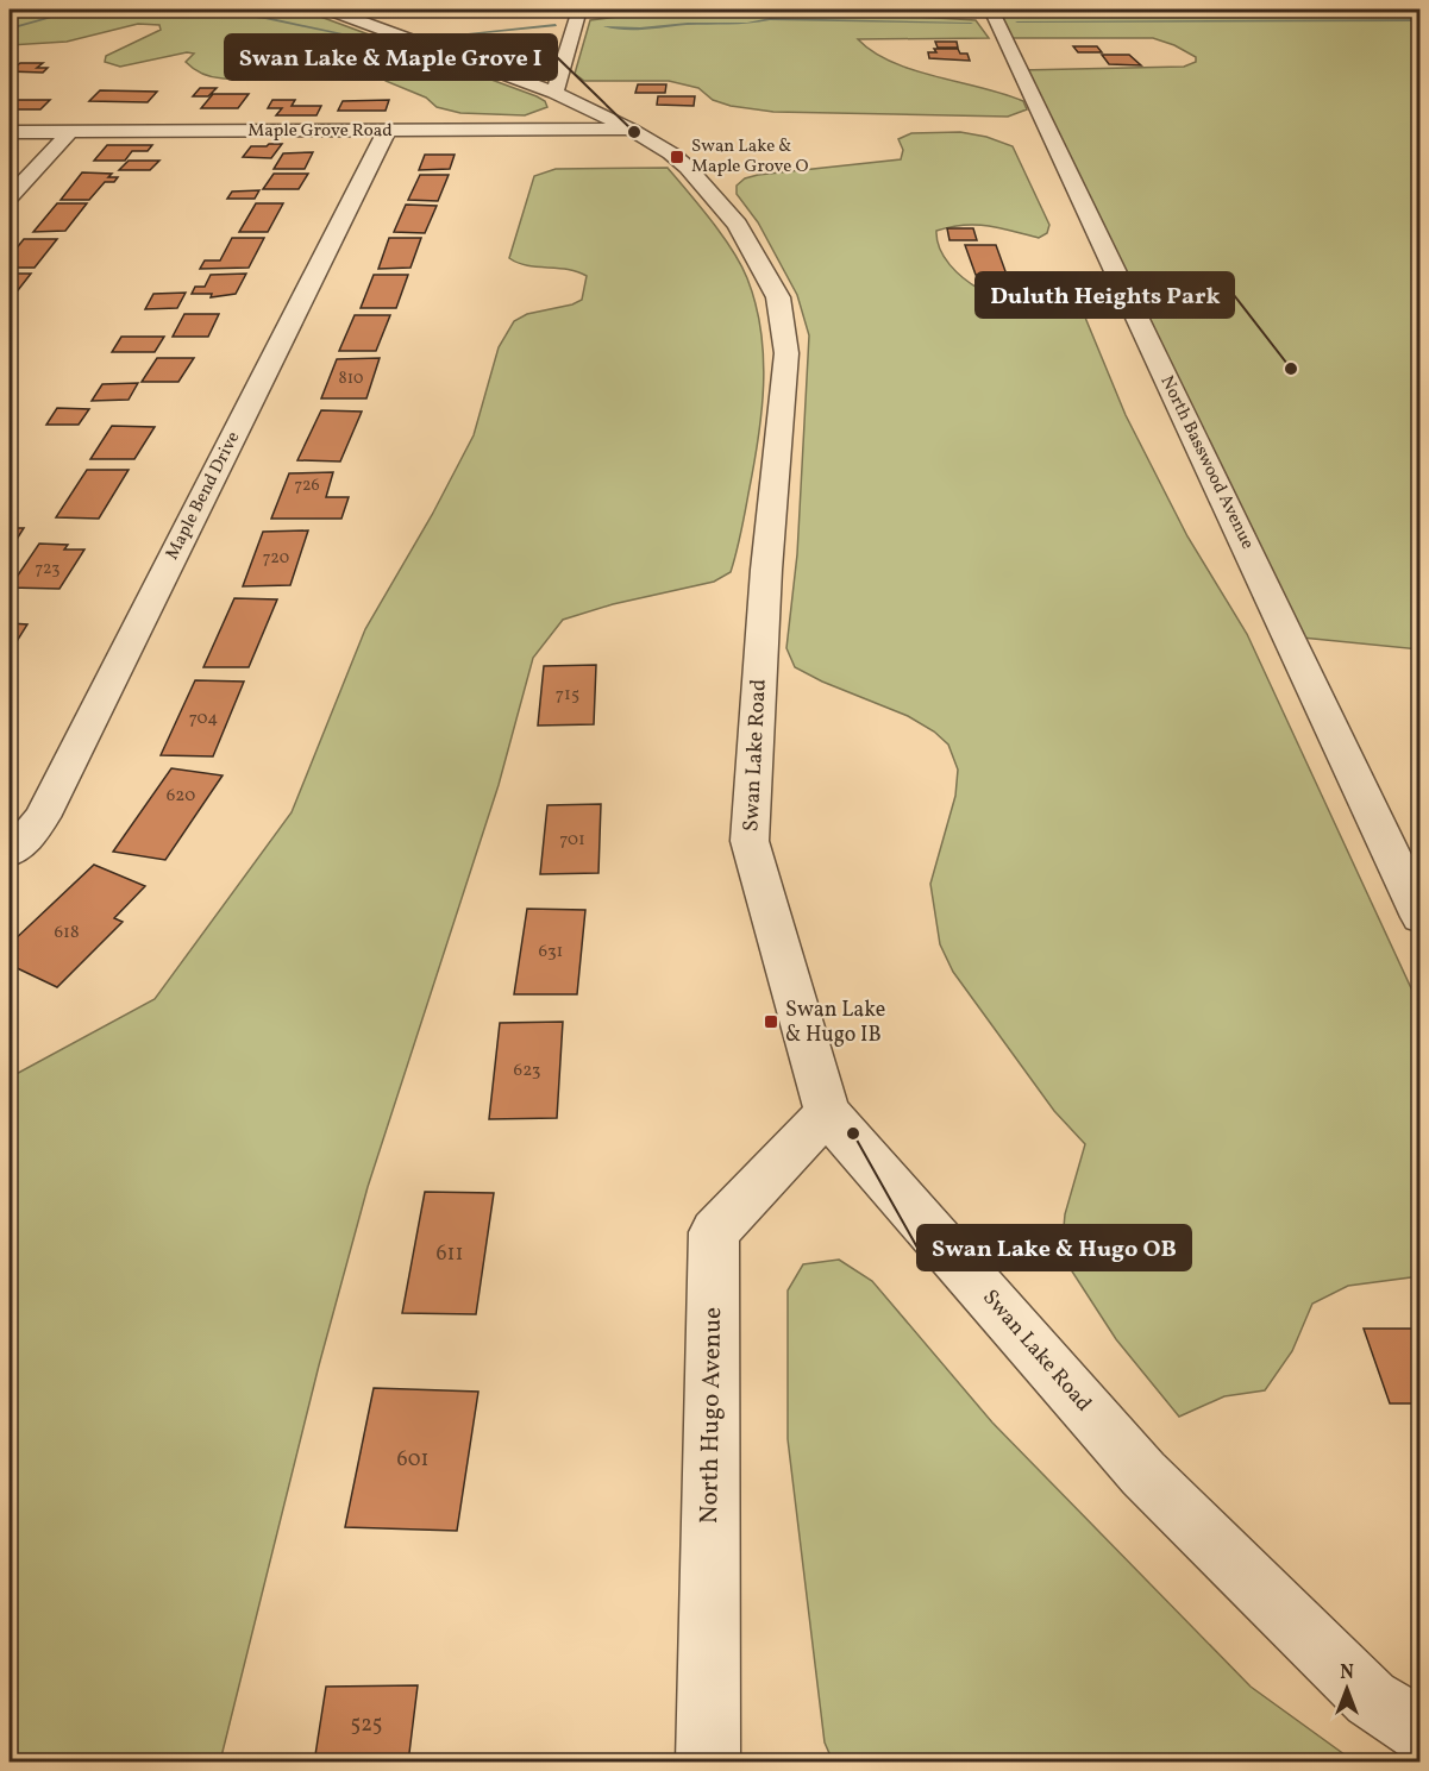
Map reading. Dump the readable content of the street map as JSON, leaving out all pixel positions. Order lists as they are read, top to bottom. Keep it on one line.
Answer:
{"streets":{"street":["Maple Grove Road","North Basswood Avenue","Maple Bend Drive","Swan Lake Road","North Hugo Avenue"]},"crossings":[["Maple Grove Road","Maple Bend Drive"],["Maple Grove Road","Swan Lake Road"],["Swan Lake Road","North Hugo Avenue"]],"places":{"other":["Swan Lake & Maple Grove I","Duluth Heights Park","Swan Lake & Hugo OB"],"transit":["Swan Lake & Maple Grove O","Swan Lake & Hugo IB"]},"house_numbers":["810","726","720","723","715","704","620","701","618","631","623","611","601","525"],"north":"top"}
